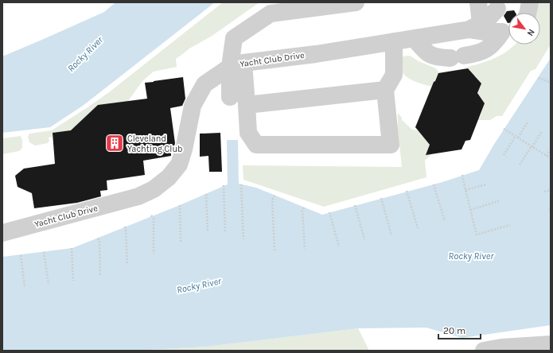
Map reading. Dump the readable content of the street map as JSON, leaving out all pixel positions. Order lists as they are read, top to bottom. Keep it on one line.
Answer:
{"streets":{"street":["Yacht Club Drive"]},"water":["Rocky River"],"places":{"building":["Cleveland Yachting Club"]},"scale_bar":"20 m","north":"bottom right"}
